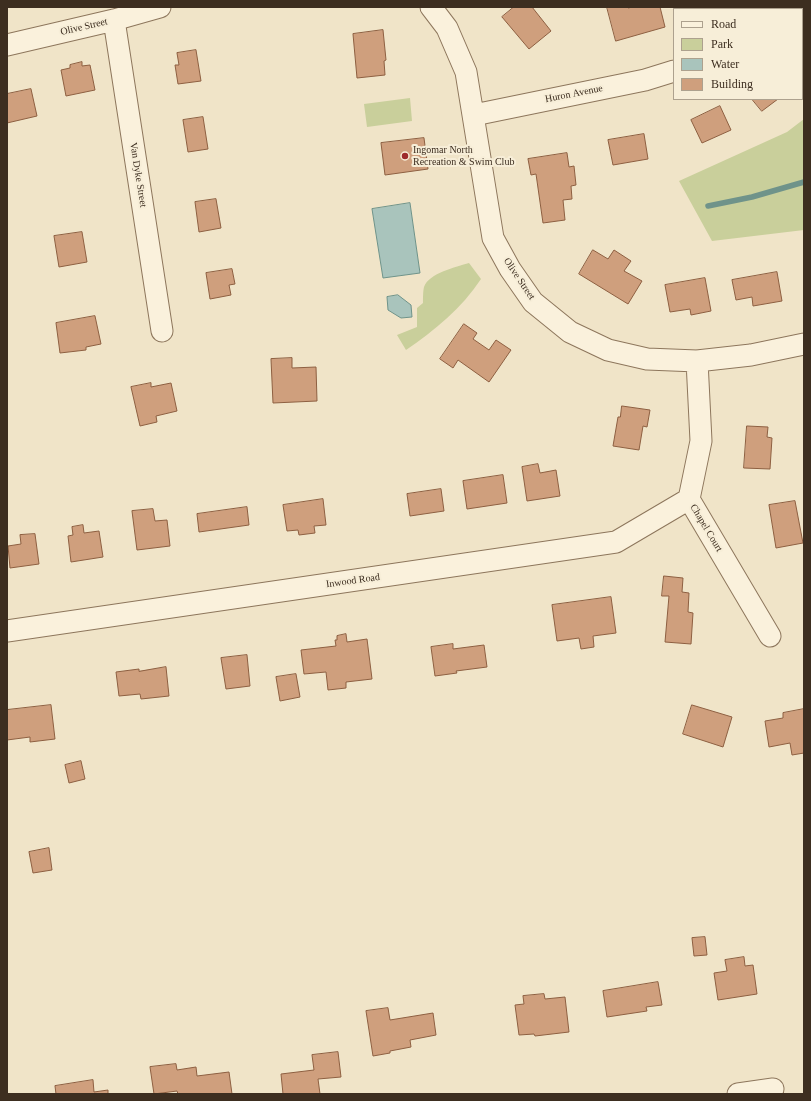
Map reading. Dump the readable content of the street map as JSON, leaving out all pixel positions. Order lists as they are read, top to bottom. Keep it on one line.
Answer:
{"streets":{"street":["Olive Street","Huron Avenue","Van Dyke Street","Chapel Court","Inwood Road"]},"crossings":[["Olive Street","Huron Avenue"],["Olive Street","Van Dyke Street"],["Olive Street","Chapel Court"],["Chapel Court","Inwood Road"]],"places":["Ingomar North Recreation & Swim Club"],"legend":["Road","Park","Water","Building"]}
